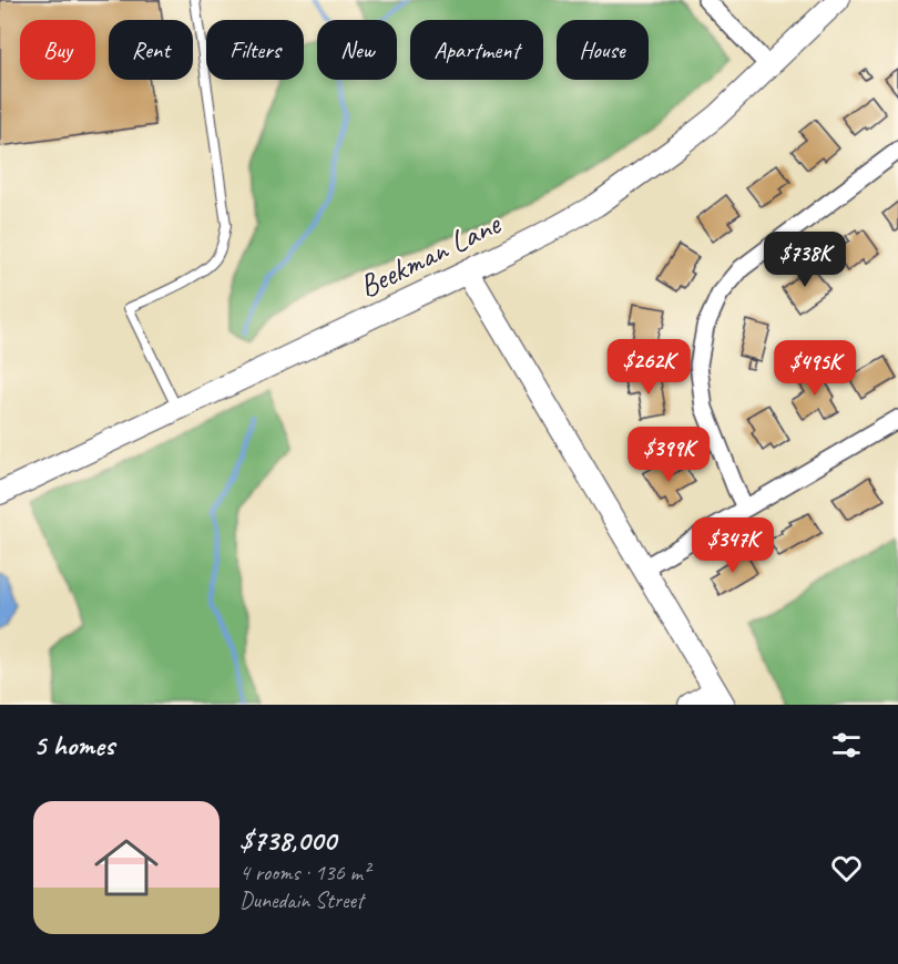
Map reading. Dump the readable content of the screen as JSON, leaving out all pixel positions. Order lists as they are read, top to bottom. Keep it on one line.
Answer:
{"streets":{"street":["Beekman Lane"]},"page":{"chip":["Buy","Rent","Filters","New","Apartment","House"],"price":["$738K","$262K","$495K","$399K","$347K"],"heading":"5 homes","list":[{"name":"$738,000","note":"4 rooms · 136 m² · Dunedain Street"}]}}
